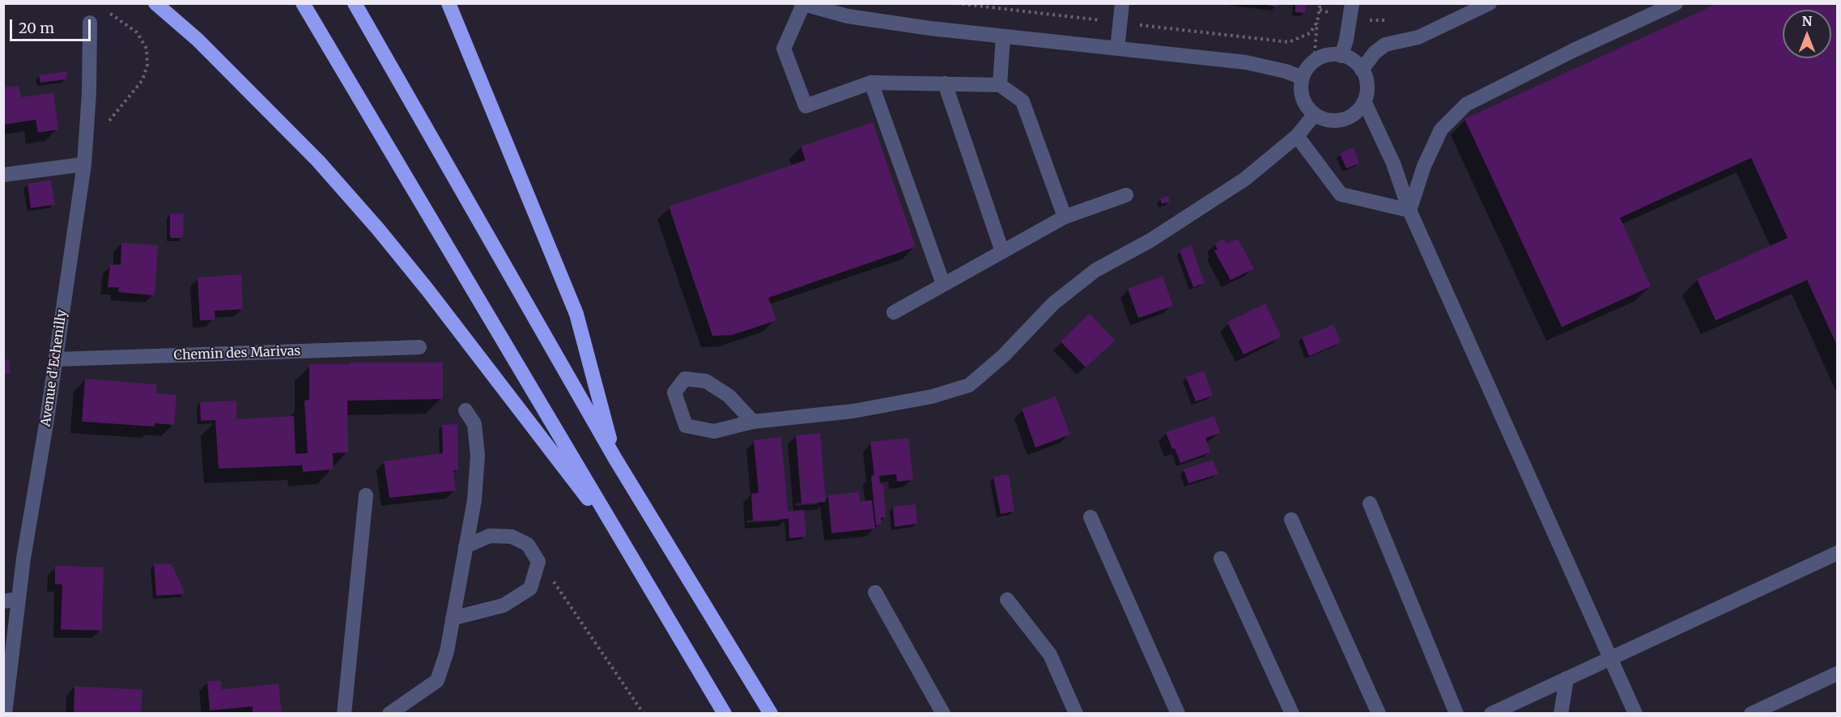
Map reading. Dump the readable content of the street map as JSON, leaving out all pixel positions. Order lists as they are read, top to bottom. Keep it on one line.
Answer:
{"streets":{"street":["Chemin des Marivas","Avenue d'Echenilly"]},"crossings":[["Chemin des Marivas","Avenue d'Echenilly"]],"scale_bar":"20 m","north":"top"}
